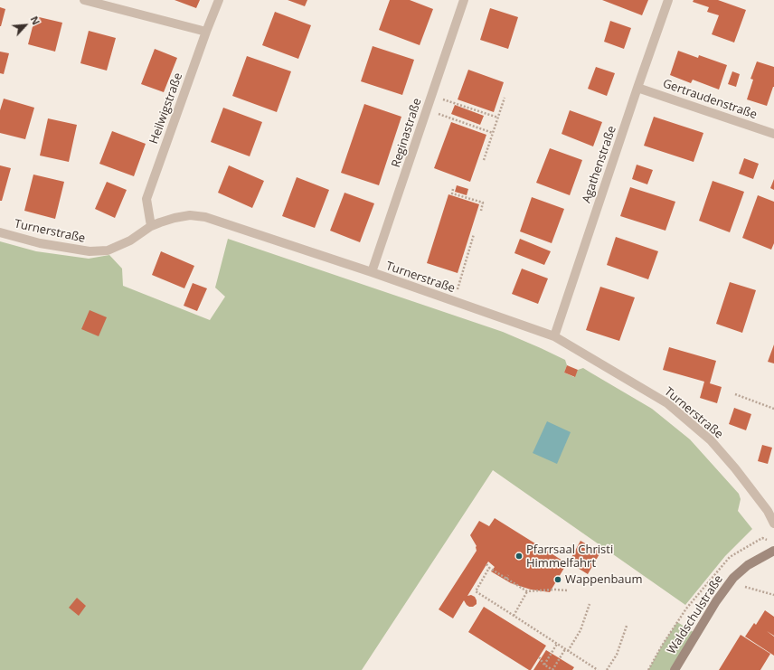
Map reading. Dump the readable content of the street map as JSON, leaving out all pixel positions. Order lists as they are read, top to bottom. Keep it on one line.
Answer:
{"streets":{"street":["Gertraudenstraße","Heilwigstraße","Reginastraße","Agathenstraße","Turnerstraße","Waldschulstraße"]},"crossings":[["Gertraudenstraße","Agathenstraße"],["Heilwigstraße","Turnerstraße"],["Reginastraße","Turnerstraße"],["Agathenstraße","Turnerstraße"]],"places":["Pfarrsaal Christi Himmelfahrt","Wappenbaum"],"north":"top right"}
